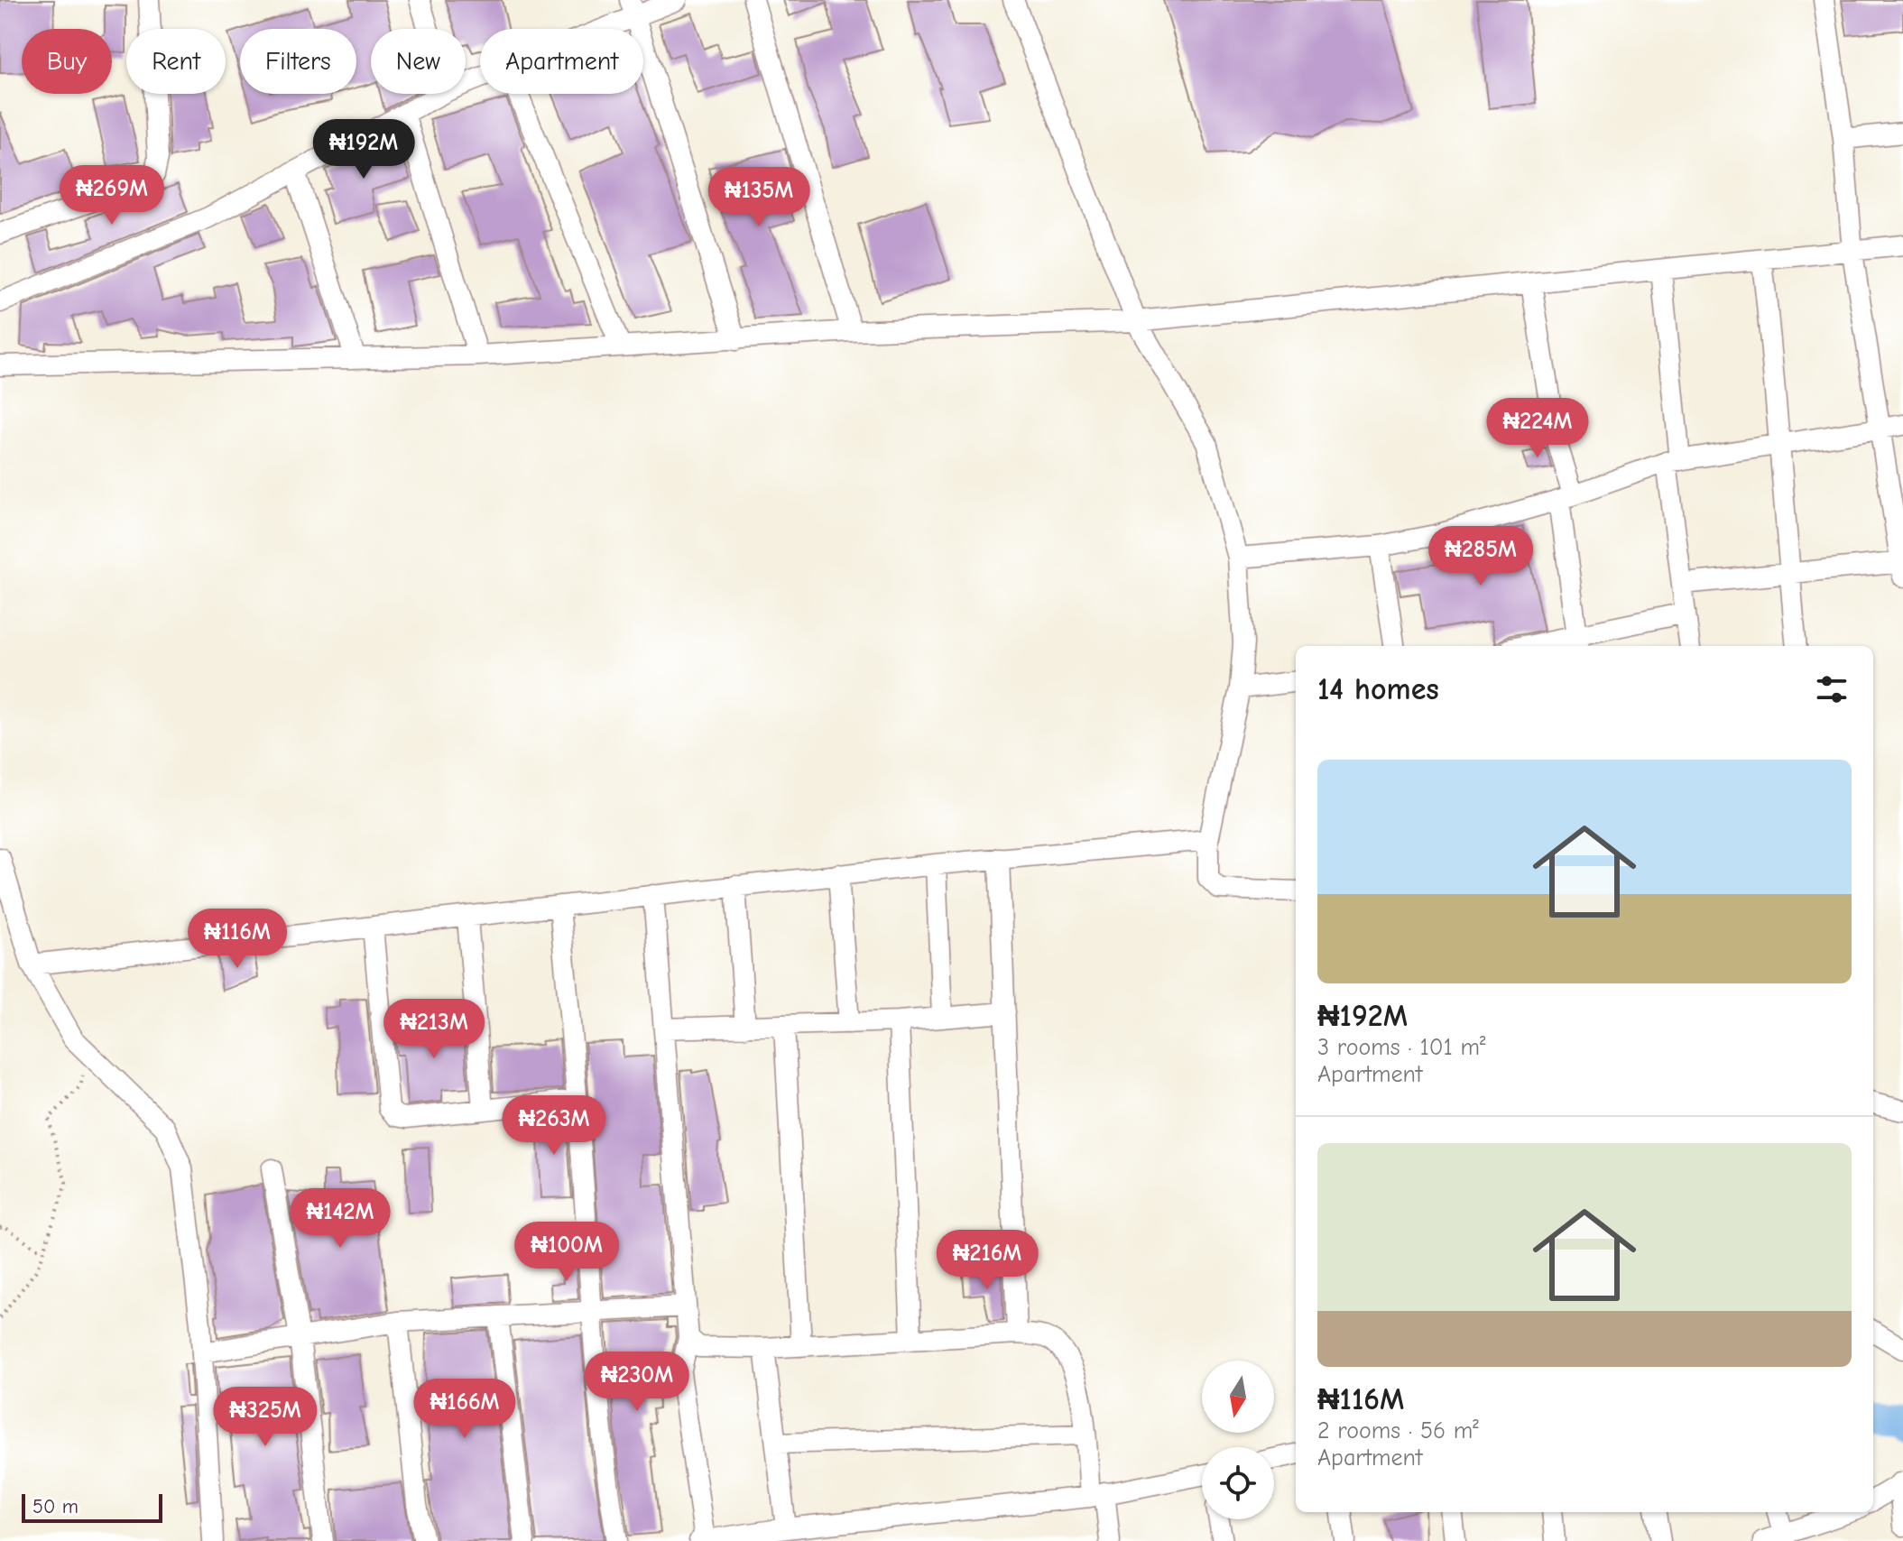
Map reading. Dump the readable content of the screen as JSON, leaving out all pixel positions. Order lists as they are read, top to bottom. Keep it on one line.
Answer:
{"scale_bar":"50 m","north":"bottom","page":{"chip":["Buy","Rent","Filters","New","Apartment"],"price":["₦192M","₦269M","₦135M","₦224M","₦285M","₦116M","₦213M","₦263M","₦142M","₦100M","₦216M","₦230M","₦166M","₦325M"],"heading":"14 homes","list":[{"name":"₦192M","note":"3 rooms · 101 m² · Apartment"},{"name":"₦116M","note":"2 rooms · 56 m² · Apartment"}],"scale":"50 m"}}
